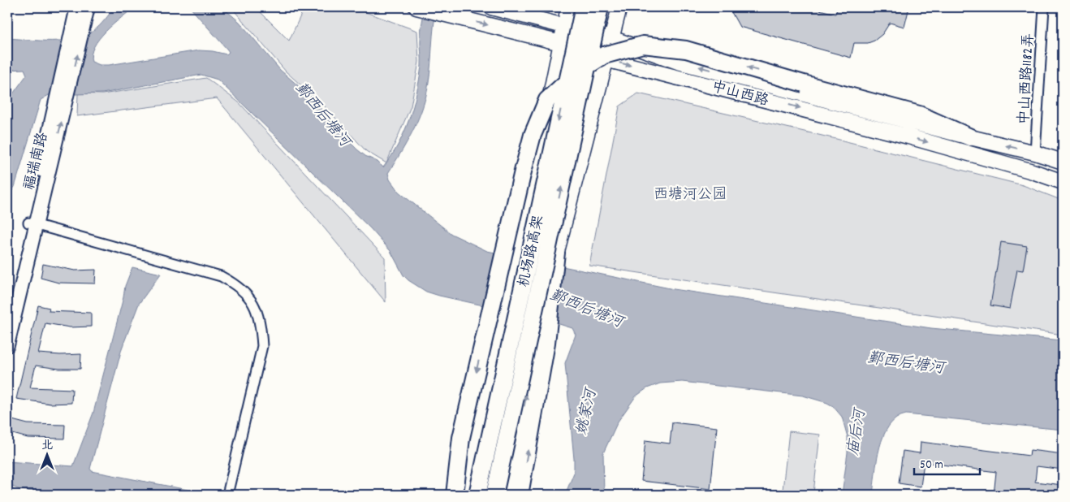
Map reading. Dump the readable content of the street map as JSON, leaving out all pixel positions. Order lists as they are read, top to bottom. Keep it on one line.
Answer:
{"streets":{"highway":["机场路高架"],"main road":["中山西路"],"street":["中山西路1182弄","福瑞南路"]},"crossings":[["中山西路1182弄","中山西路"]],"water":["鄞西后塘河","姚家河","庙后河"],"parks":["西塘河公园"],"scale_bar":"50 m","north":"top"}
